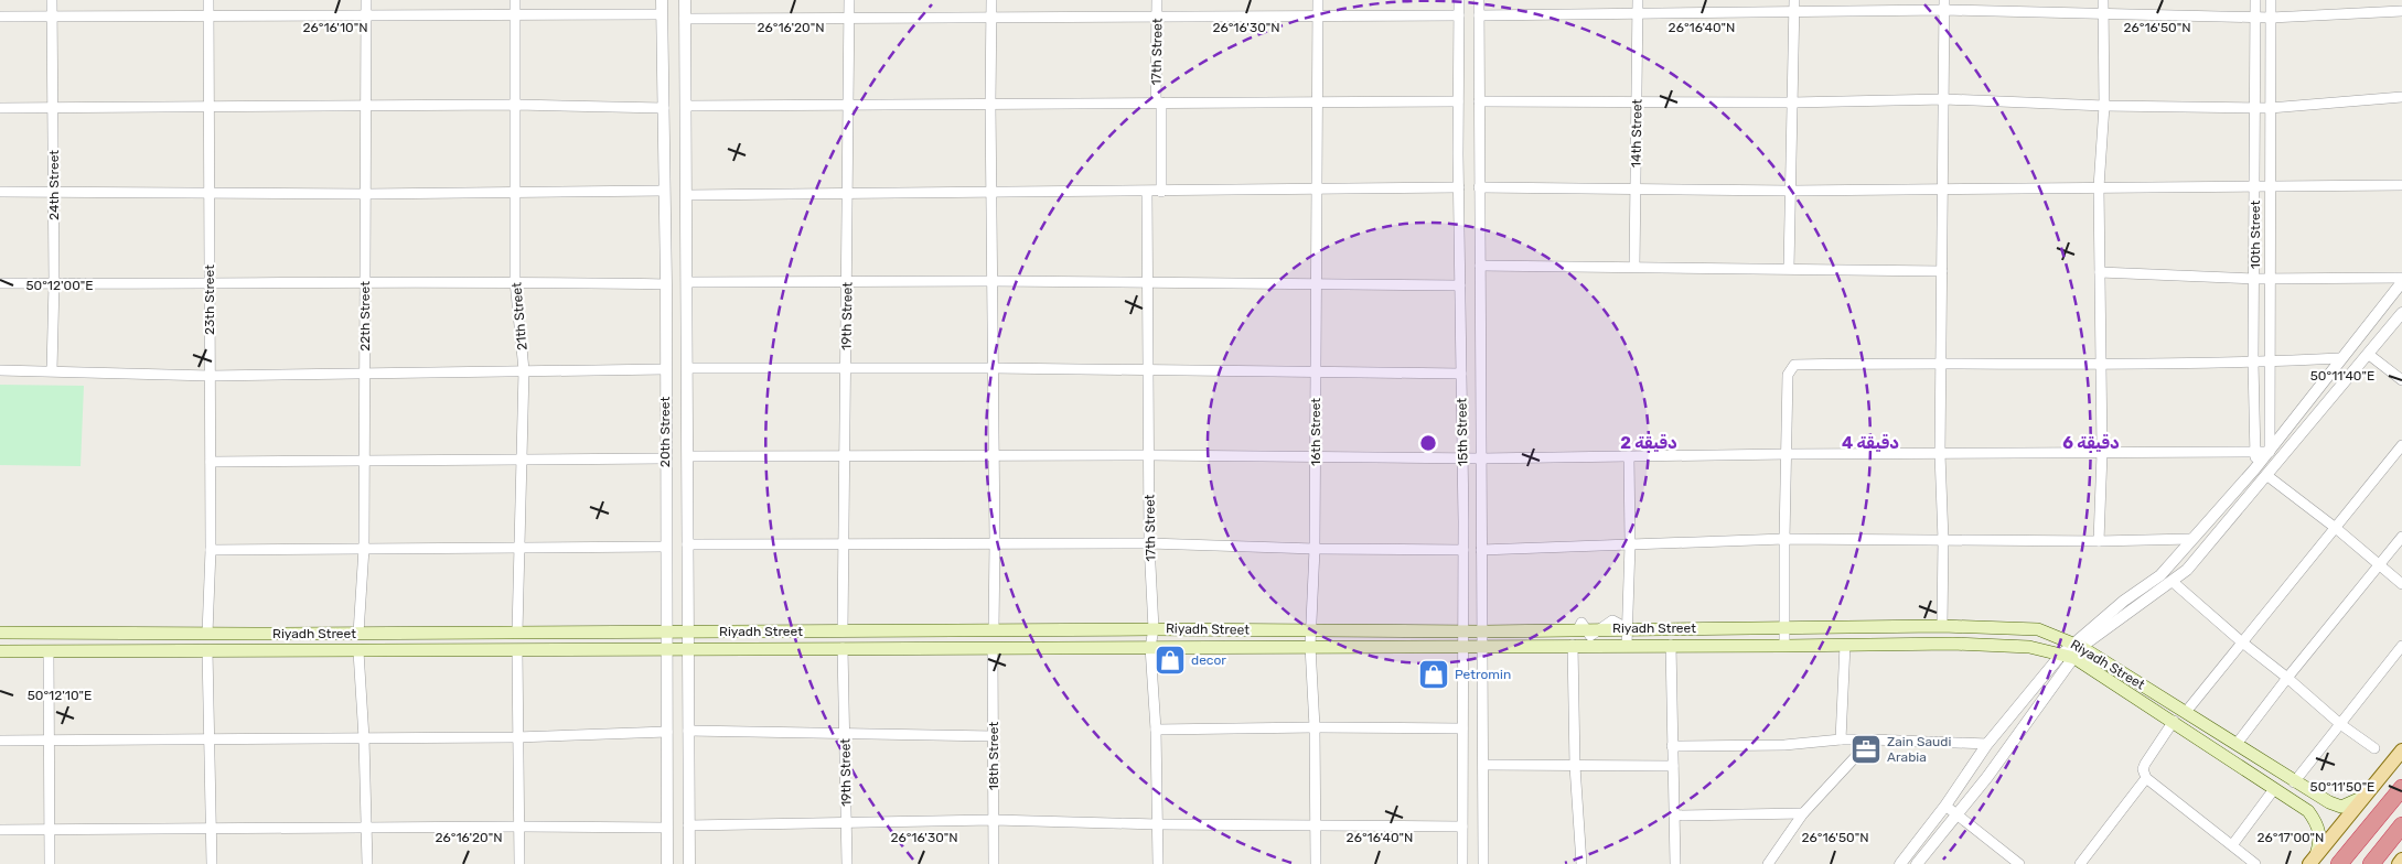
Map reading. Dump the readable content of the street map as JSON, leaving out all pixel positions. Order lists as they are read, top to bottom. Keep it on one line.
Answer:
{"streets":{"main road":["Riyadh Street"],"street":["17th Street","14th Street","24th Street","10th Street","23th Street","22th Street","21th Street","19th Street","20th Street","16th Street","15th Street","18th Street"]},"crossings":[["17th Street","Riyadh Street"],["23th Street","Riyadh Street"],["22th Street","Riyadh Street"],["21th Street","Riyadh Street"],["19th Street","Riyadh Street"],["20th Street","Riyadh Street"],["16th Street","Riyadh Street"],["15th Street","Riyadh Street"],["Riyadh Street","18th Street"]],"places":{"shop":["decor","Petromin"],"office":["Zain Saudi Arabia"]},"coordinates":["26°16'10\"N","26°16'20\"N","26°16'30\"N","26°16'40\"N","26°16'50\"N","50°12'00\"E","50°11'40\"E","50°12'10\"E","50°11'50\"E","26°17'00\"N"],"rings":["2 دقيقة","4 دقيقة","6 دقيقة"]}
